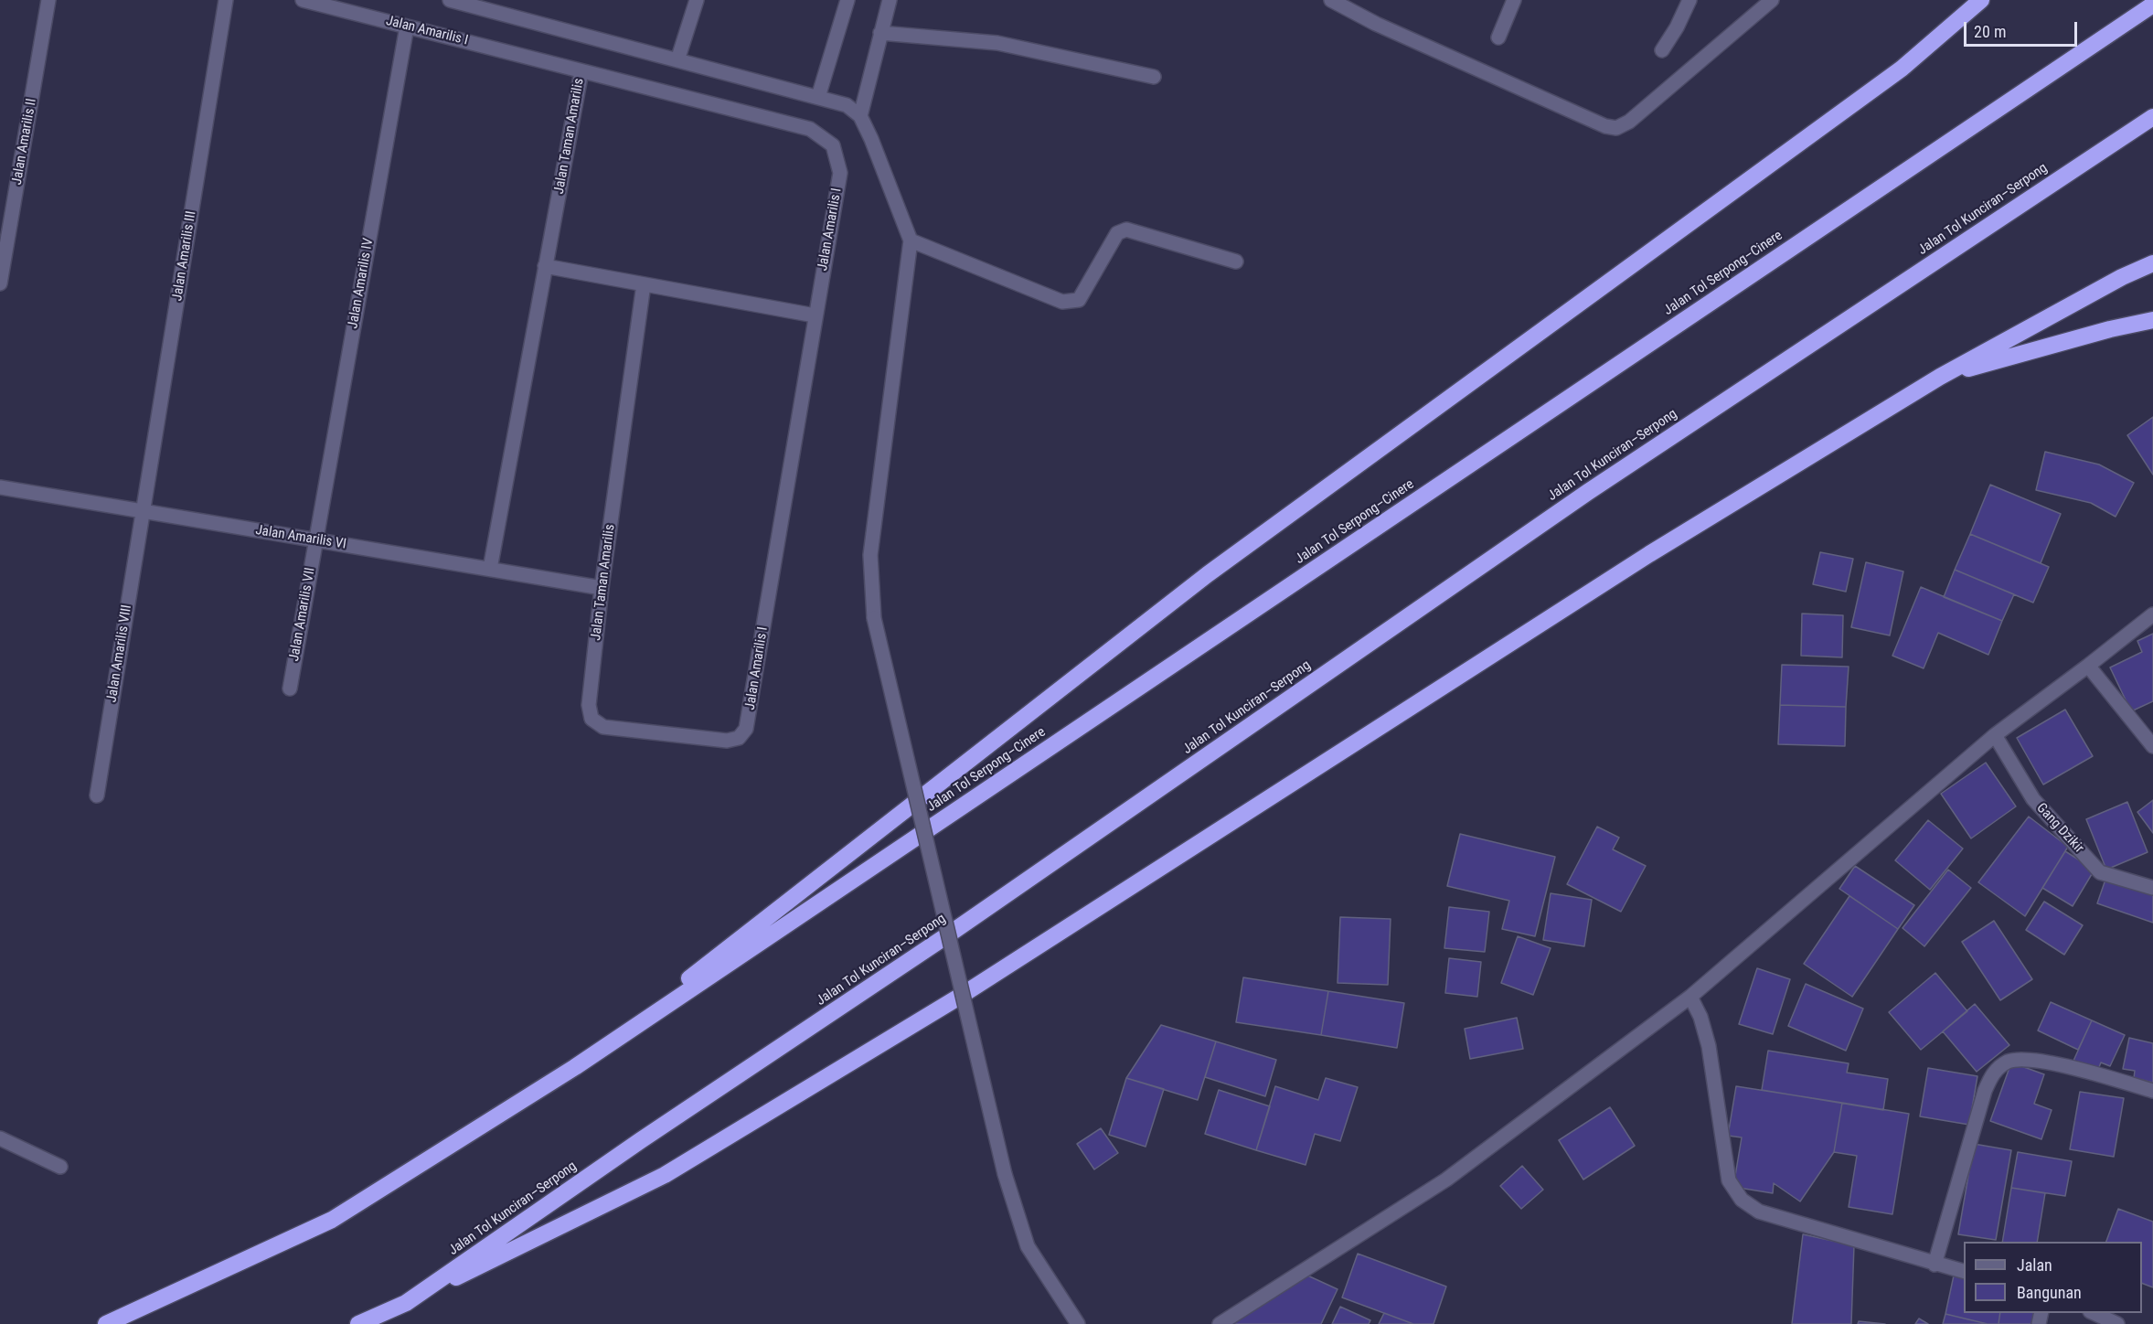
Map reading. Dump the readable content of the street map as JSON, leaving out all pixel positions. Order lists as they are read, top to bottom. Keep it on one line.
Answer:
{"streets":{"highway":["Jalan Tol Kunciran–Serpong","Jalan Tol Serpong–Cinere"],"street":["Jalan Amarilis I","Jalan Taman Amarilis","Jalan Amarilis II","Jalan Amarilis III","Jalan Amarilis IV","Jalan Amarilis VI","Jalan Amarilis VII","Jalan Amarilis VIII","Gang Dzikir"]},"crossings":[["Jalan Amarilis I","Jalan Taman Amarilis"],["Jalan Amarilis I","Jalan Amarilis IV"],["Jalan Taman Amarilis","Jalan Amarilis VI"],["Jalan Amarilis III","Jalan Amarilis VI"],["Jalan Amarilis III","Jalan Amarilis VIII"],["Jalan Amarilis IV","Jalan Amarilis VI"],["Jalan Amarilis IV","Jalan Amarilis VII"],["Jalan Amarilis VI","Jalan Amarilis VII"],["Jalan Amarilis VI","Jalan Amarilis VIII"]],"legend":["Jalan","Bangunan"],"scale_bar":"20 m"}
